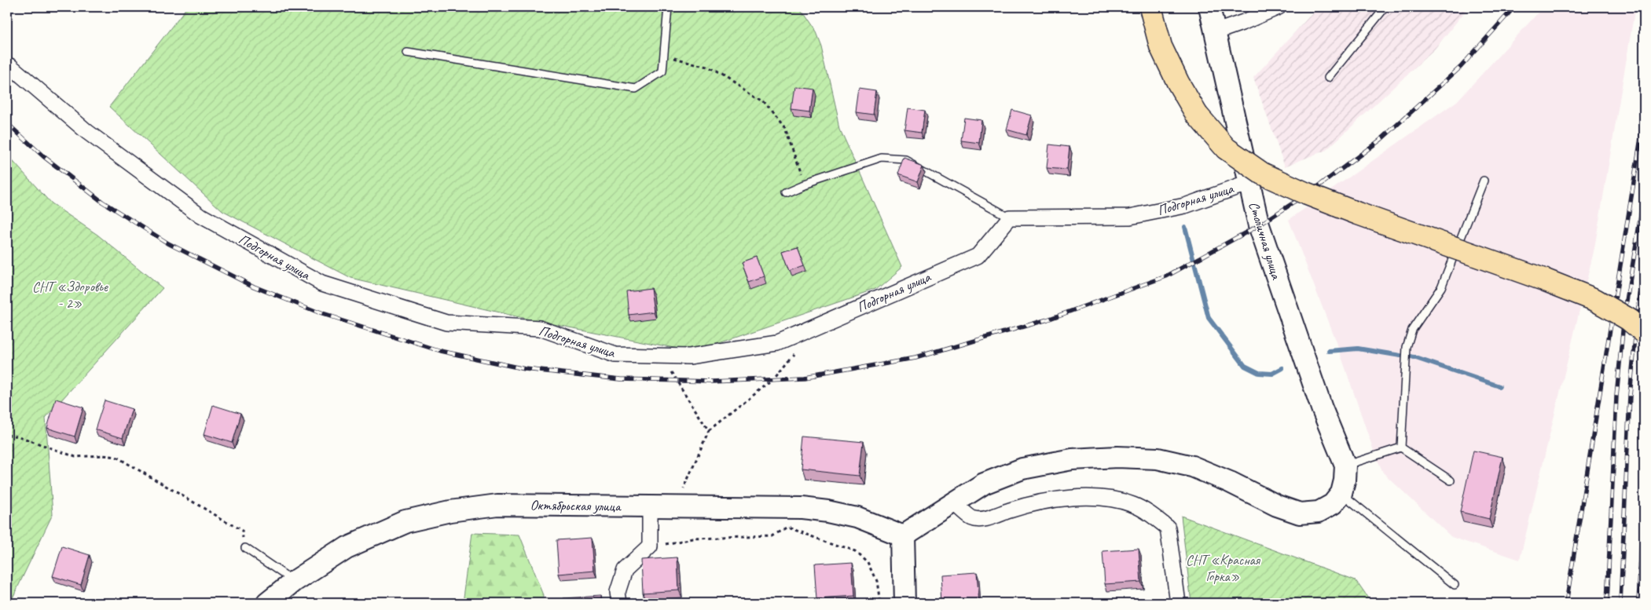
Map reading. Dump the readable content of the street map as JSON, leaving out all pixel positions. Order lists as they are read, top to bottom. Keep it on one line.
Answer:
{"streets":{"street":["Подгорная улица","Столичная улица","Октябрьская улица"]},"crossings":[["Подгорная улица","Столичная улица"]],"parks":["СНТ «Здоровье - 2»","СНТ «Красная Горка»"]}
